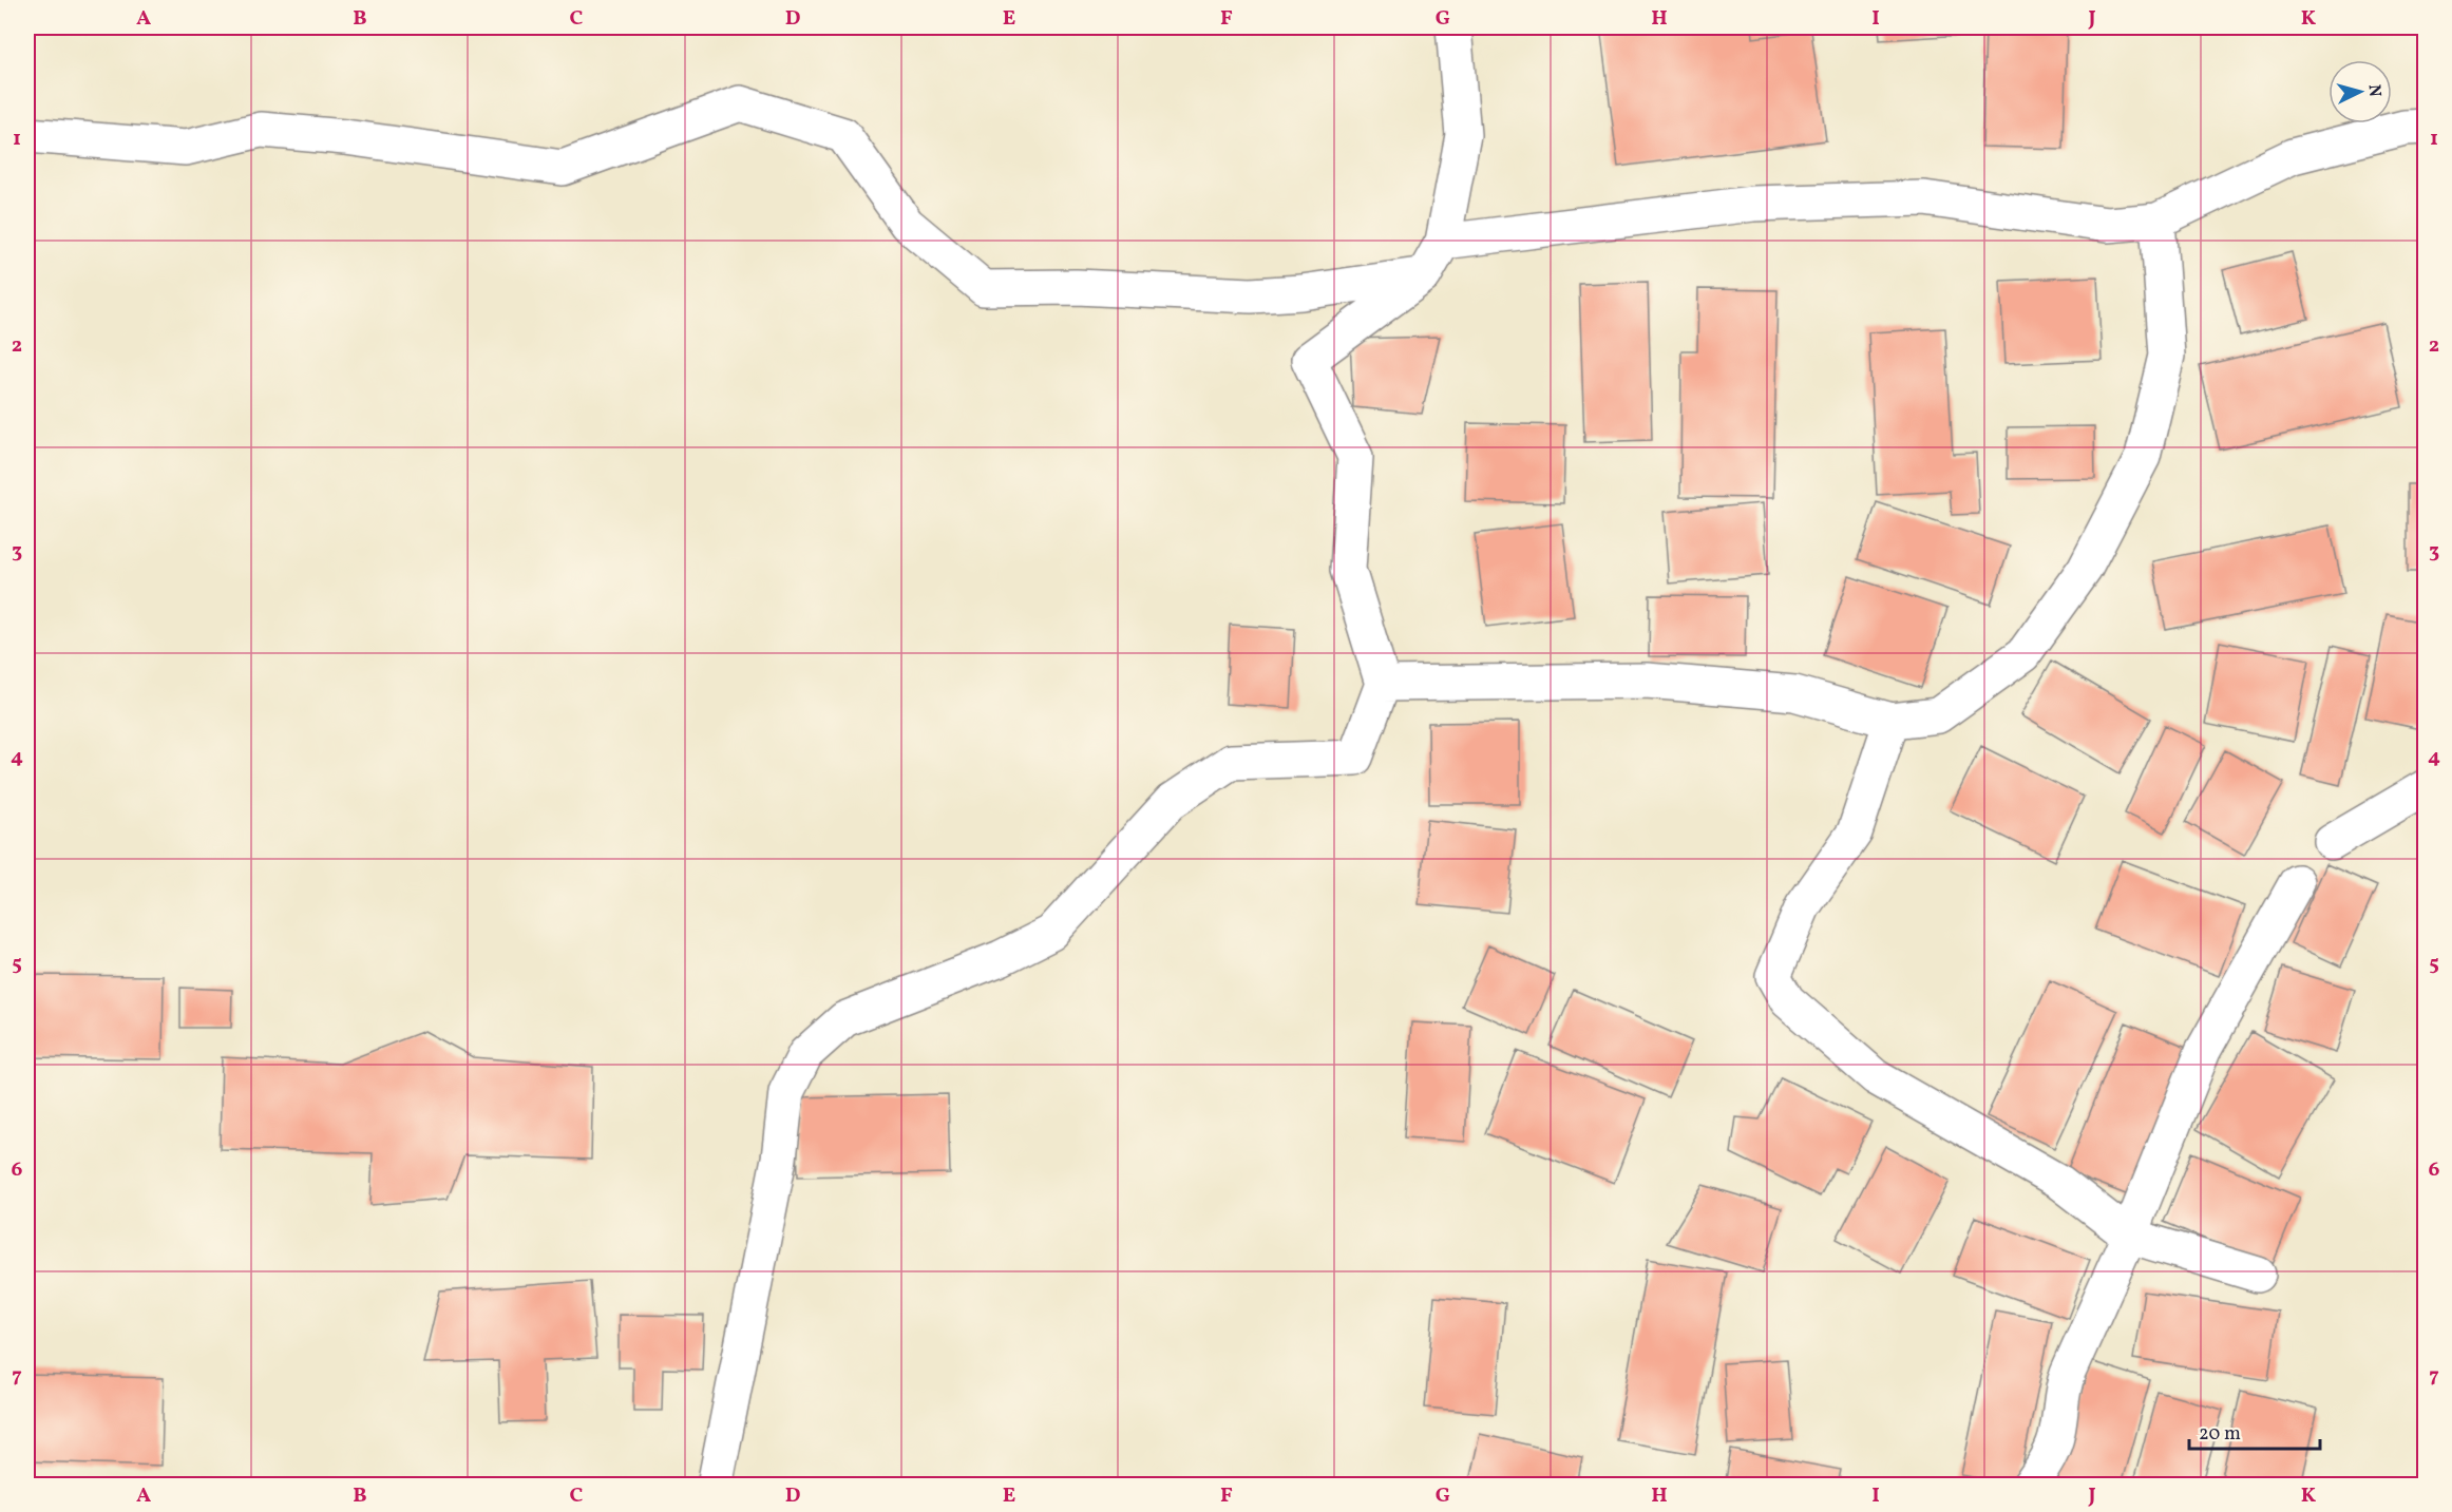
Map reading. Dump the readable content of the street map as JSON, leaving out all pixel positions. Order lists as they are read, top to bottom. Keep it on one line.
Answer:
{"scale_bar":"20 m","north":"right","grid":{"columns":["A","B","C","D","E","F","G","H","I","J","K"],"rows":["1","2","3","4","5","6","7"]}}
